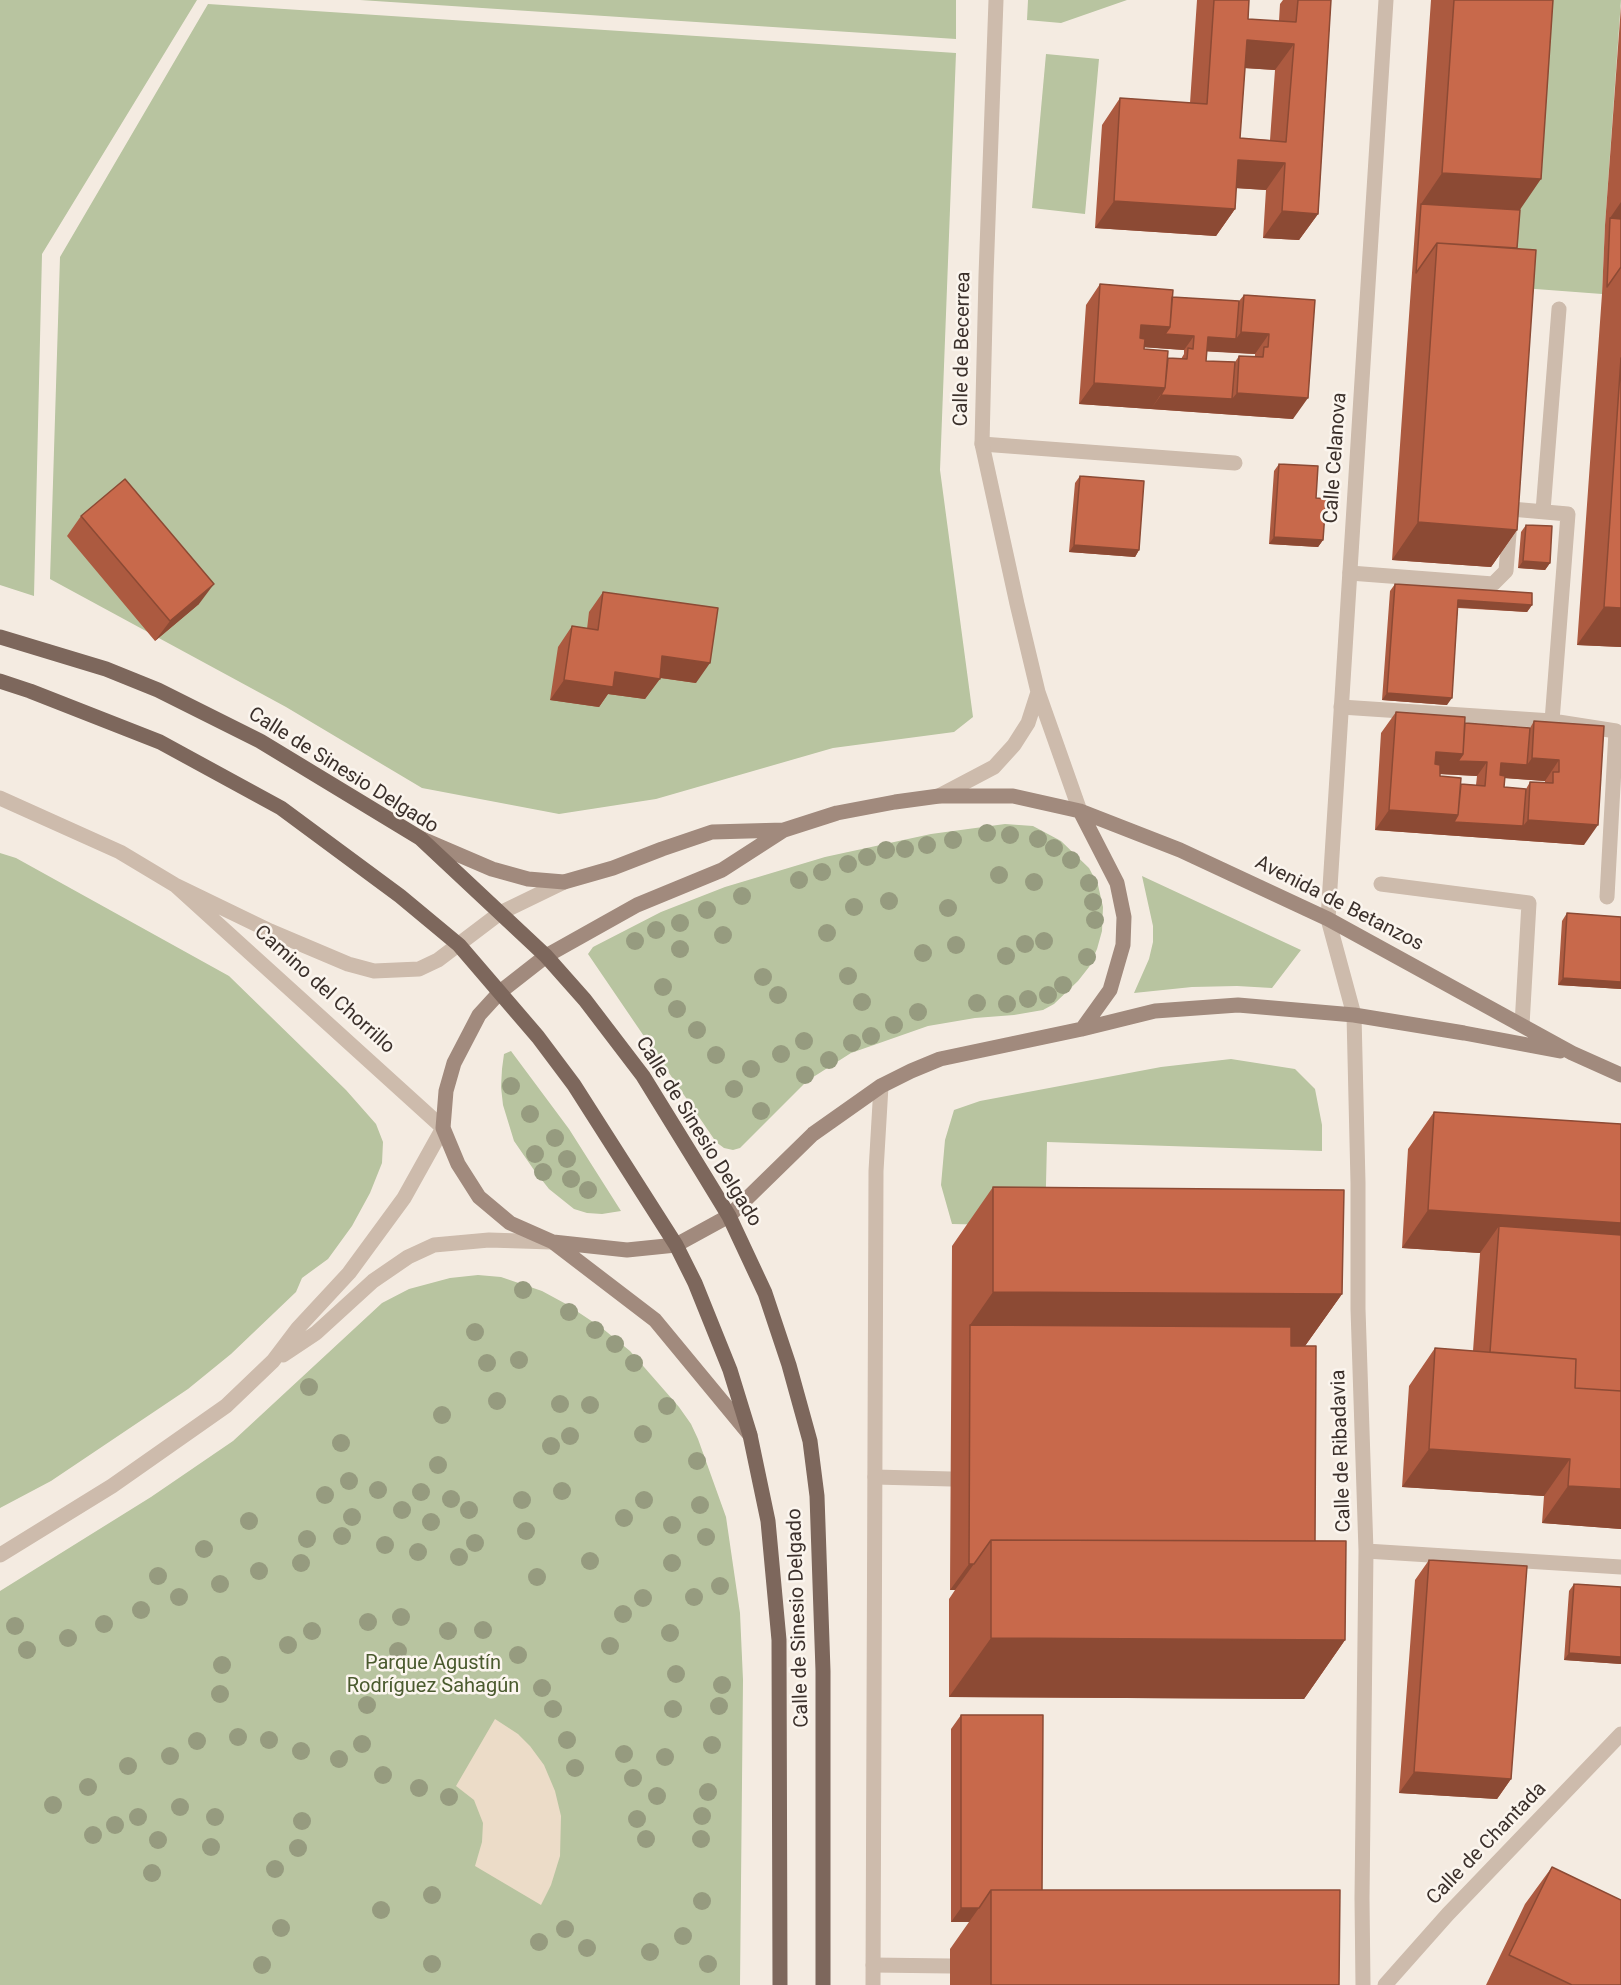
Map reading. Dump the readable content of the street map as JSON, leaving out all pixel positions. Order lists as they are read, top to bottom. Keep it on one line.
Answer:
{"streets":{"main road":["Calle de Sinesio Delgado"],"street":["Calle de Becerrea","Calle Celanova","Avenida de Betanzos","Camino del Chorrillo","Calle de Ribadavia","Calle de Chantada"]},"crossings":[["Calle de Becerrea","Avenida de Betanzos"],["Calle Celanova","Avenida de Betanzos"],["Calle Celanova","Calle de Ribadavia"],["Calle de Sinesio Delgado","Avenida de Betanzos"],["Calle de Sinesio Delgado","Camino del Chorrillo"],["Avenida de Betanzos","Calle de Ribadavia"]],"parks":["Parque Agustín Rodríguez Sahagún"]}
